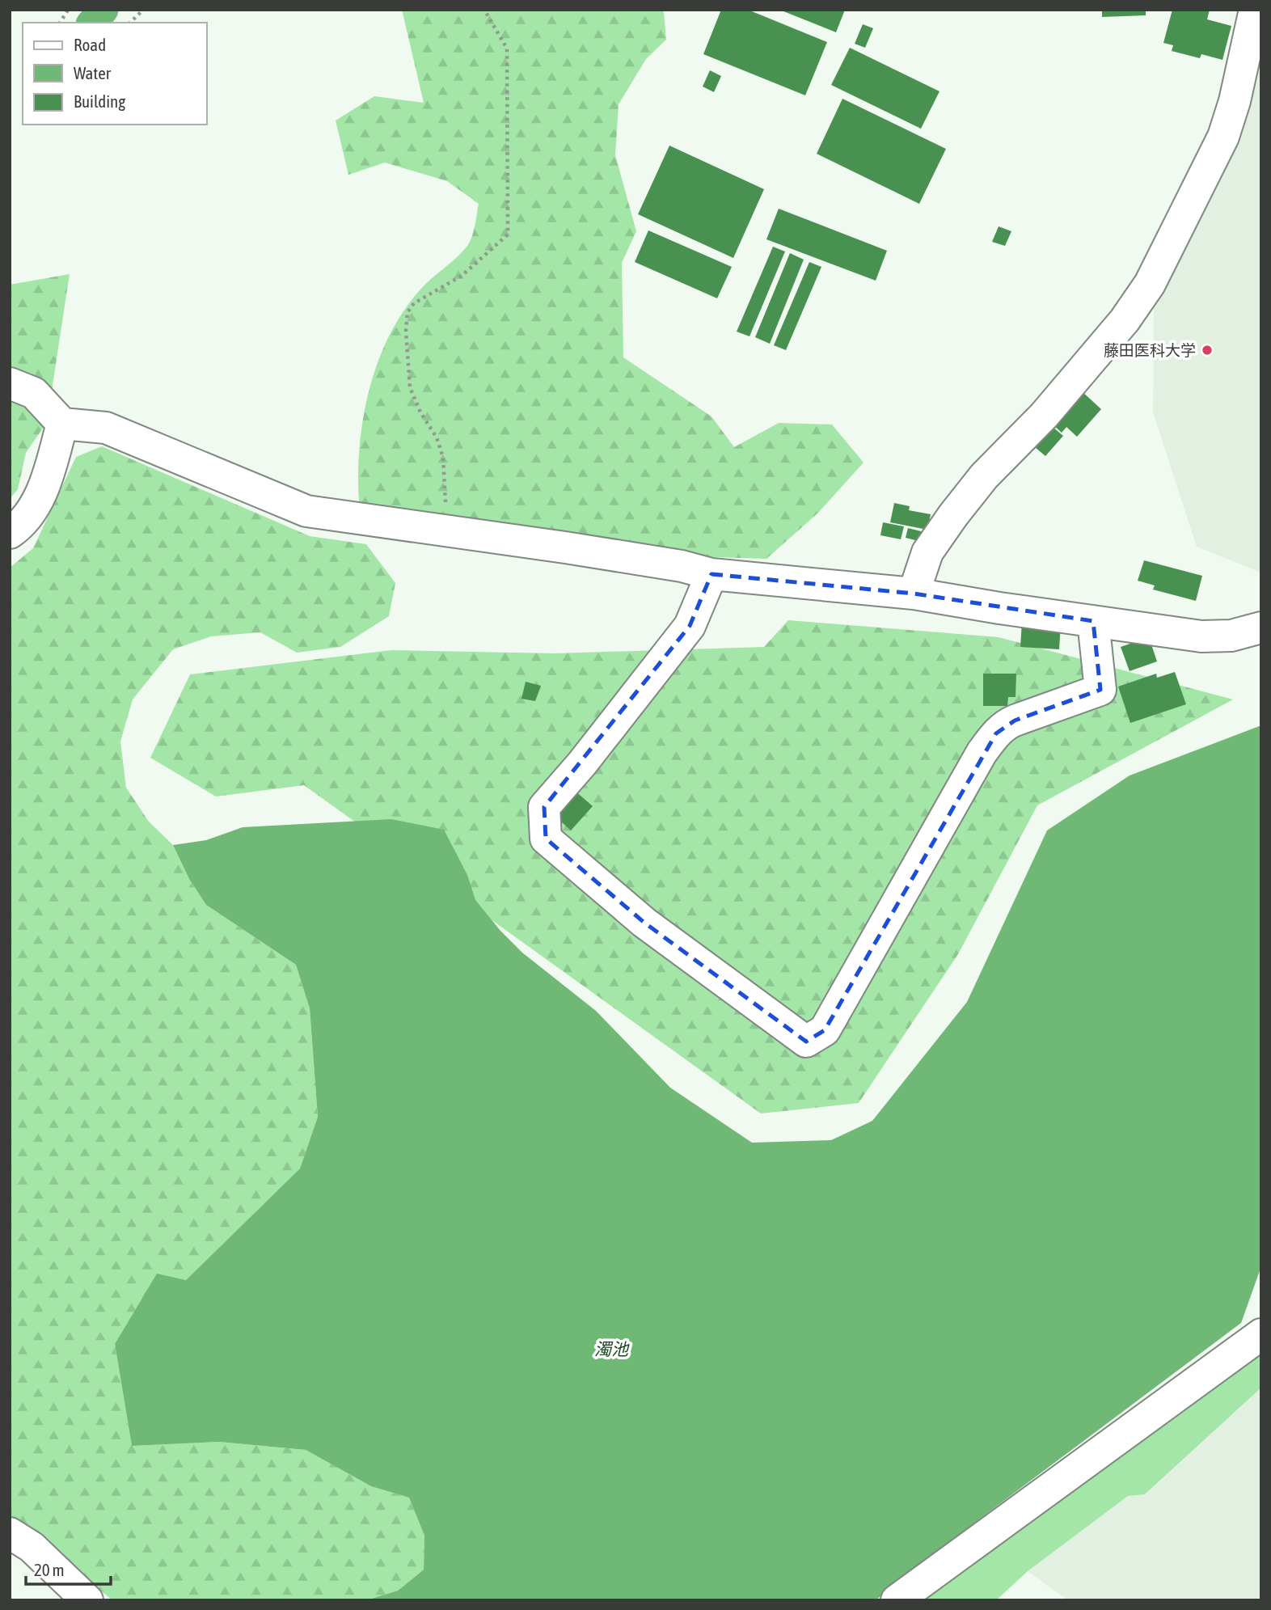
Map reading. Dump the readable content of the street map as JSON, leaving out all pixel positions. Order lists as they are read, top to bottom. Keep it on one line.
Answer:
{"water":["濁池"],"places":["藤田医科大学"],"legend":["Road","Water","Building"],"scale_bar":"20 m"}
